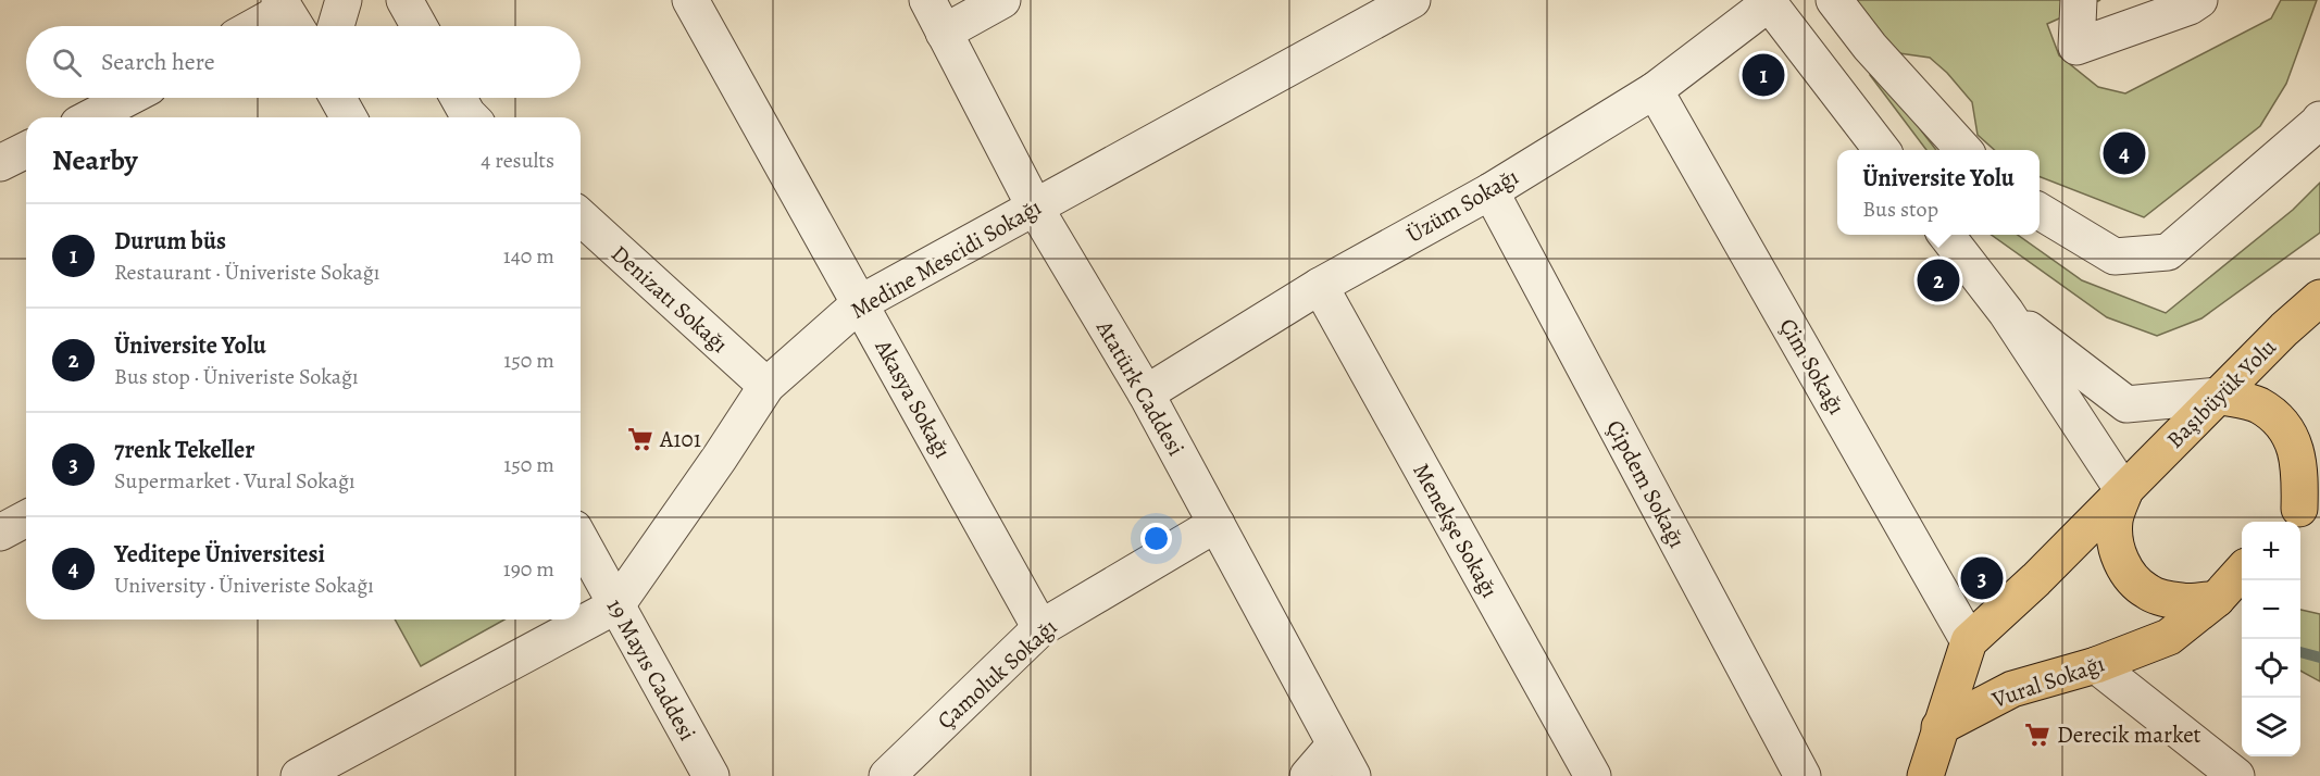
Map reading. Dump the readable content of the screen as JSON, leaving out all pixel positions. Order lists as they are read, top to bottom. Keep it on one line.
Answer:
{"streets":{"main road":["Başıbüyük Yolu","Vural Sokağı"],"street":["Üzüm Sokağı","Medine Mescidi Sokağı","Denizatı Sokağı","Çim Sokağı","Atatürk Caddesi","Akasya Sokağı","Çipdem Sokağı","Menekşe Sokağı","19 Mayıs Caddesi","Çamoluk Sokağı"]},"crossings":[["Üzüm Sokağı","Çim Sokağı"],["Üzüm Sokağı","Atatürk Caddesi"],["Üzüm Sokağı","Çipdem Sokağı"],["Üzüm Sokağı","Menekşe Sokağı"],["Medine Mescidi Sokağı","Denizatı Sokağı"],["Medine Mescidi Sokağı","Atatürk Caddesi"],["Medine Mescidi Sokağı","Akasya Sokağı"],["Medine Mescidi Sokağı","19 Mayıs Caddesi"],["Çim Sokağı","Vural Sokağı"],["Atatürk Caddesi","Çamoluk Sokağı"],["Başıbüyük Yolu","Vural Sokağı"],["Akasya Sokağı","Çamoluk Sokağı"]],"places":{"supermarket":["A101","Derecik market"]},"page":{"search":"Search here","pins":["1","4","2","3"],"heading":["Nearby","4 results"],"popup":["Üniversite Yolu","Bus stop"],"list":[{"mark":"1","name":"Durum büs","note":"Restaurant · Üniveriste Sokağı","value":"140 m"},{"mark":"2","name":"Üniversite Yolu","note":"Bus stop · Üniveriste Sokağı","value":"150 m"},{"mark":"3","name":"7renk Tekeller","note":"Supermarket · Vural Sokağı","value":"150 m"},{"mark":"4","name":"Yeditepe Üniversitesi","note":"University · Üniveriste Sokağı","value":"190 m"}],"map_buttons":["+","−"]}}
